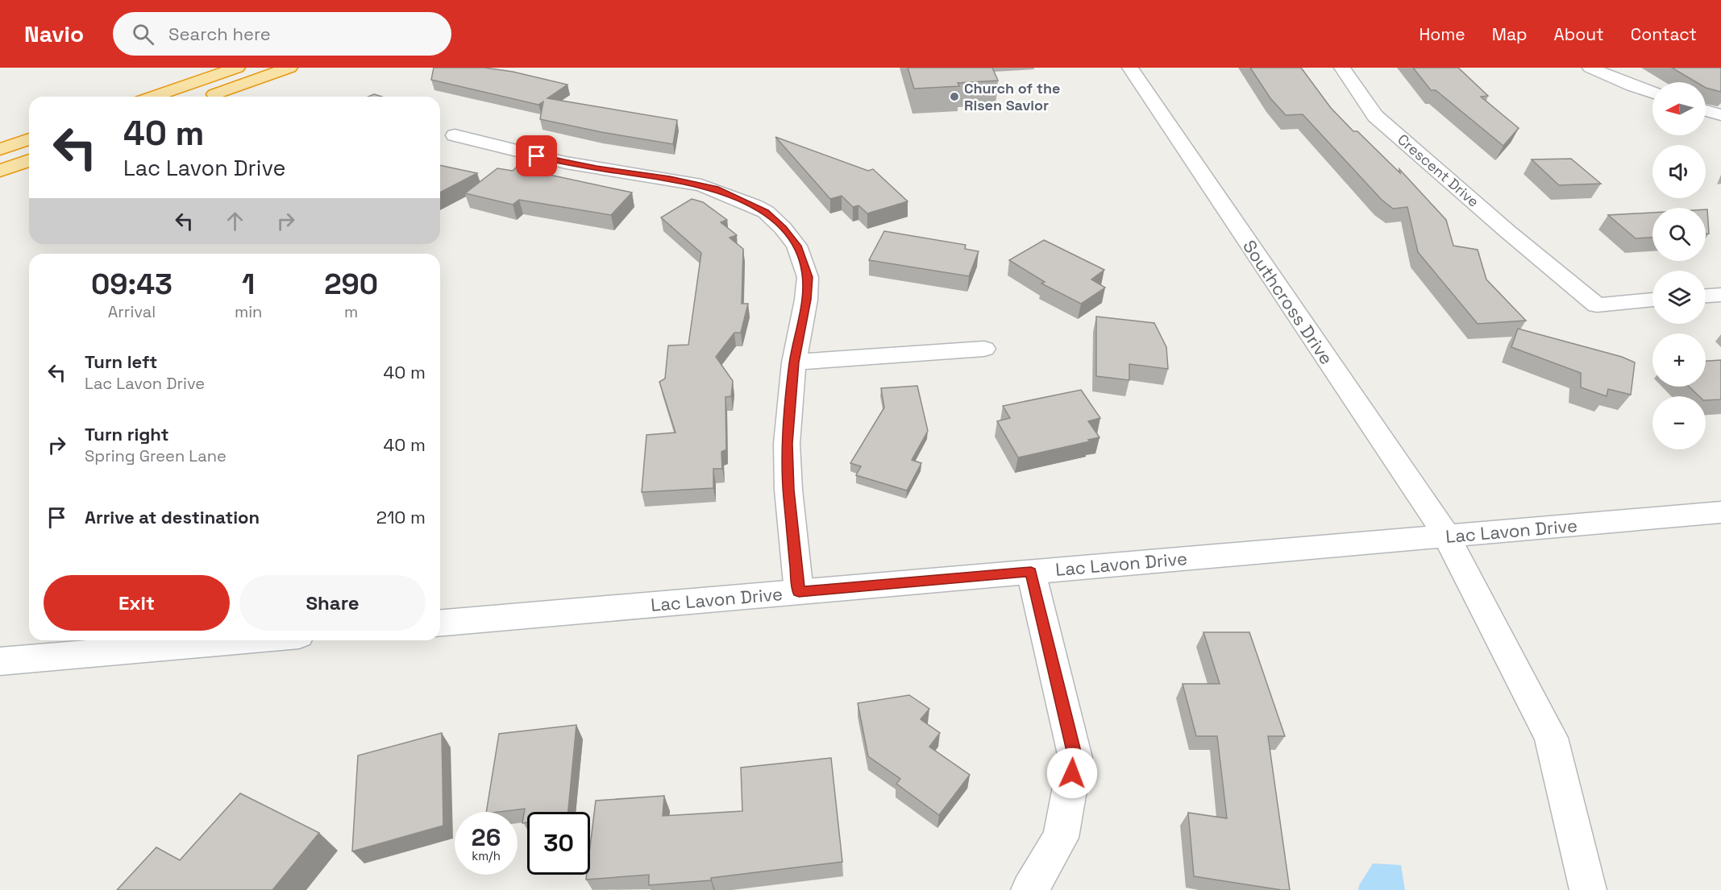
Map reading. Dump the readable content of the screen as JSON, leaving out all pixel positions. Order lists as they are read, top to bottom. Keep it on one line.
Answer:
{"streets":{"street":["Crescent Drive","Southcross Drive","Lac Lavon Drive"]},"crossings":[["Southcross Drive","Lac Lavon Drive"]],"places":["Church of the Risen Savior"],"north":"left","page":{"header":"Navio","search":"Search here","nav":["Home","Map","About","Contact"],"map_buttons":["+","−"],"turn":["40 m","Lac Lavon Drive"],"eta":["09:43","Arrival","1","min","290","m"],"list":[{"name":"Turn left","note":"Lac Lavon Drive","value":"40 m"},{"name":"Turn right","note":"Spring Green Lane","value":"40 m"},{"name":"Arrive at destination","value":"210 m"}],"buttons":["Exit","Share"],"speed":"26 km/h","limit":"30"}}
